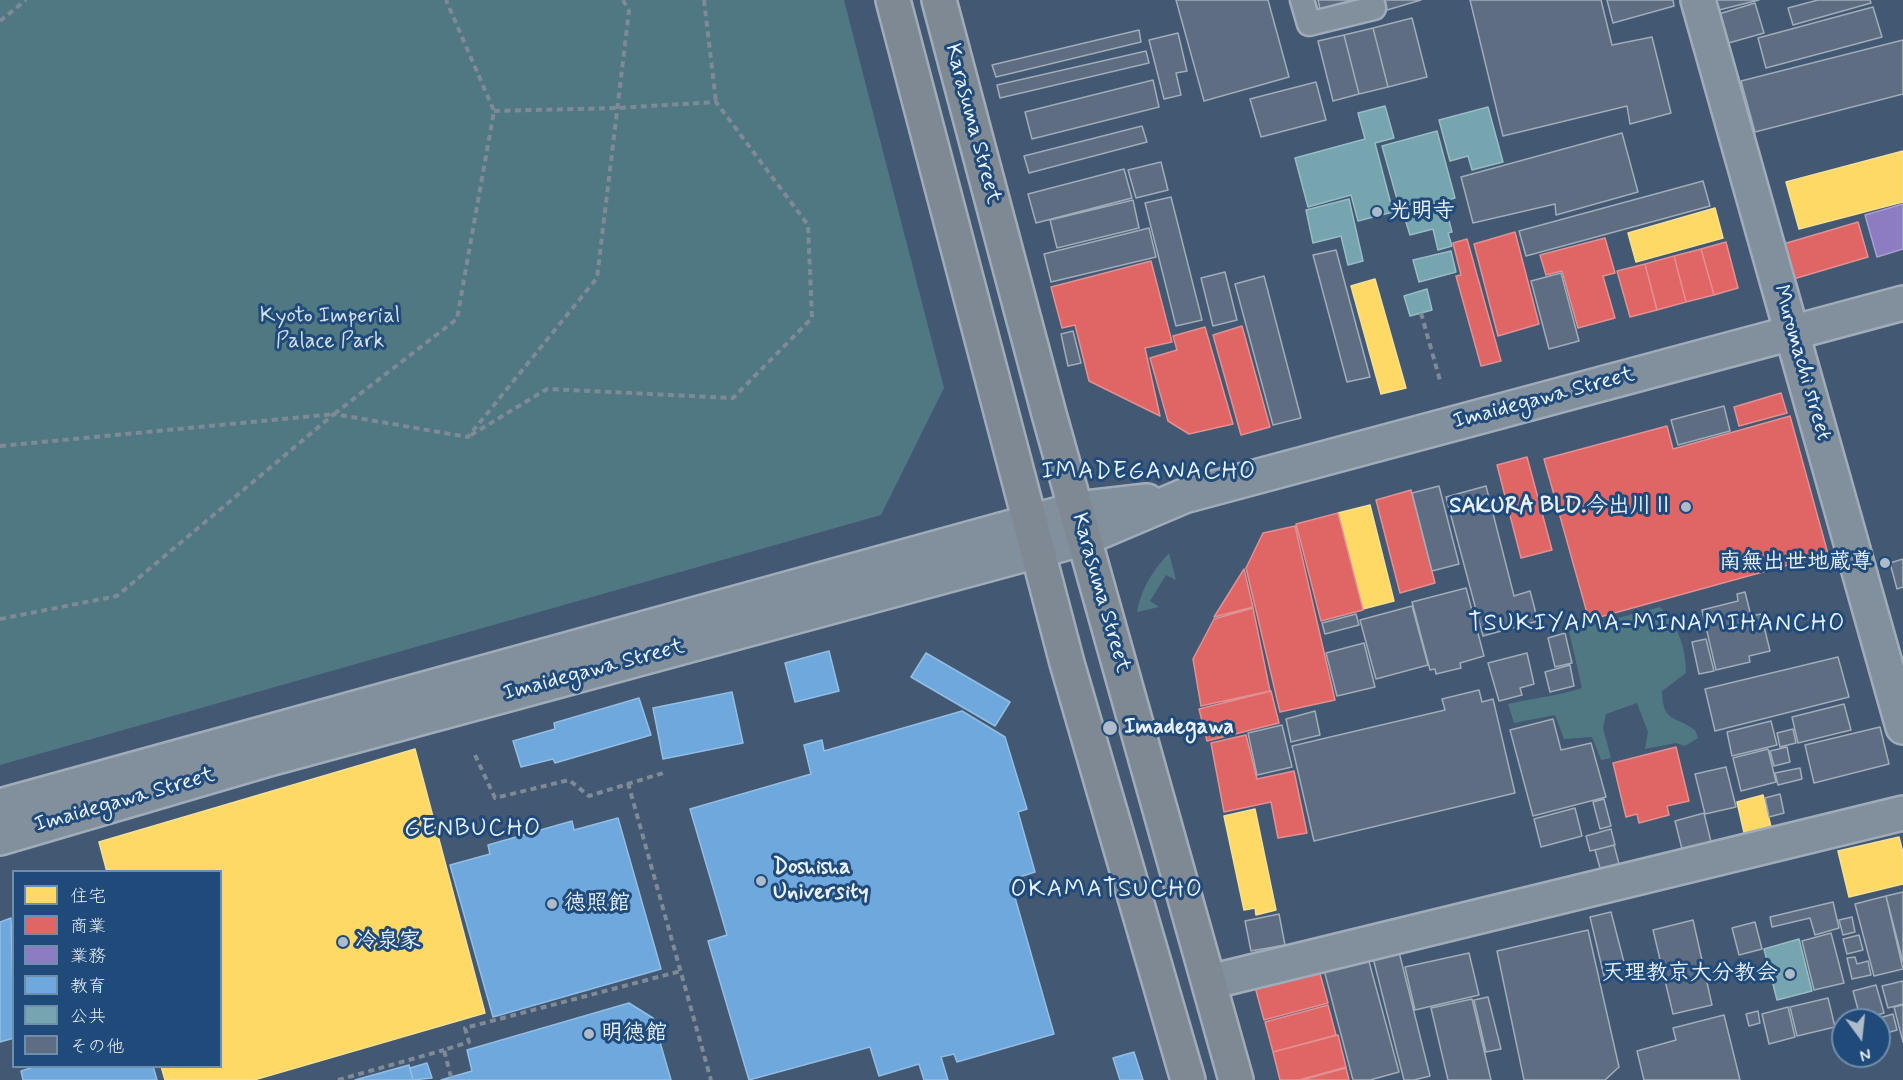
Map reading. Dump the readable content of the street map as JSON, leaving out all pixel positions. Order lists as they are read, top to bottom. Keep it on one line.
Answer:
{"streets":{"highway":["Karasuma Street"],"main road":["Muromachi street","Imaidegawa Street"]},"crossings":[["Karasuma Street","Imaidegawa Street"],["Muromachi street","Imaidegawa Street"]],"districts":["IMADEGAWACHO","TSUKIYAMA-MINAMIHANCHO","GENBUCHO","OKAMATSUCHO"],"parks":["Kyoto Imperial Palace Park"],"places":["光明寺","SAKURA BLD.今出川Ⅱ","南無出世地蔵尊","Imadegawa","Doshisha University","徳照館","冷泉家","天理教京大分教会","明徳館"],"legend":["住宅","商業","業務","教育","公共","その他"],"north":"bottom"}
